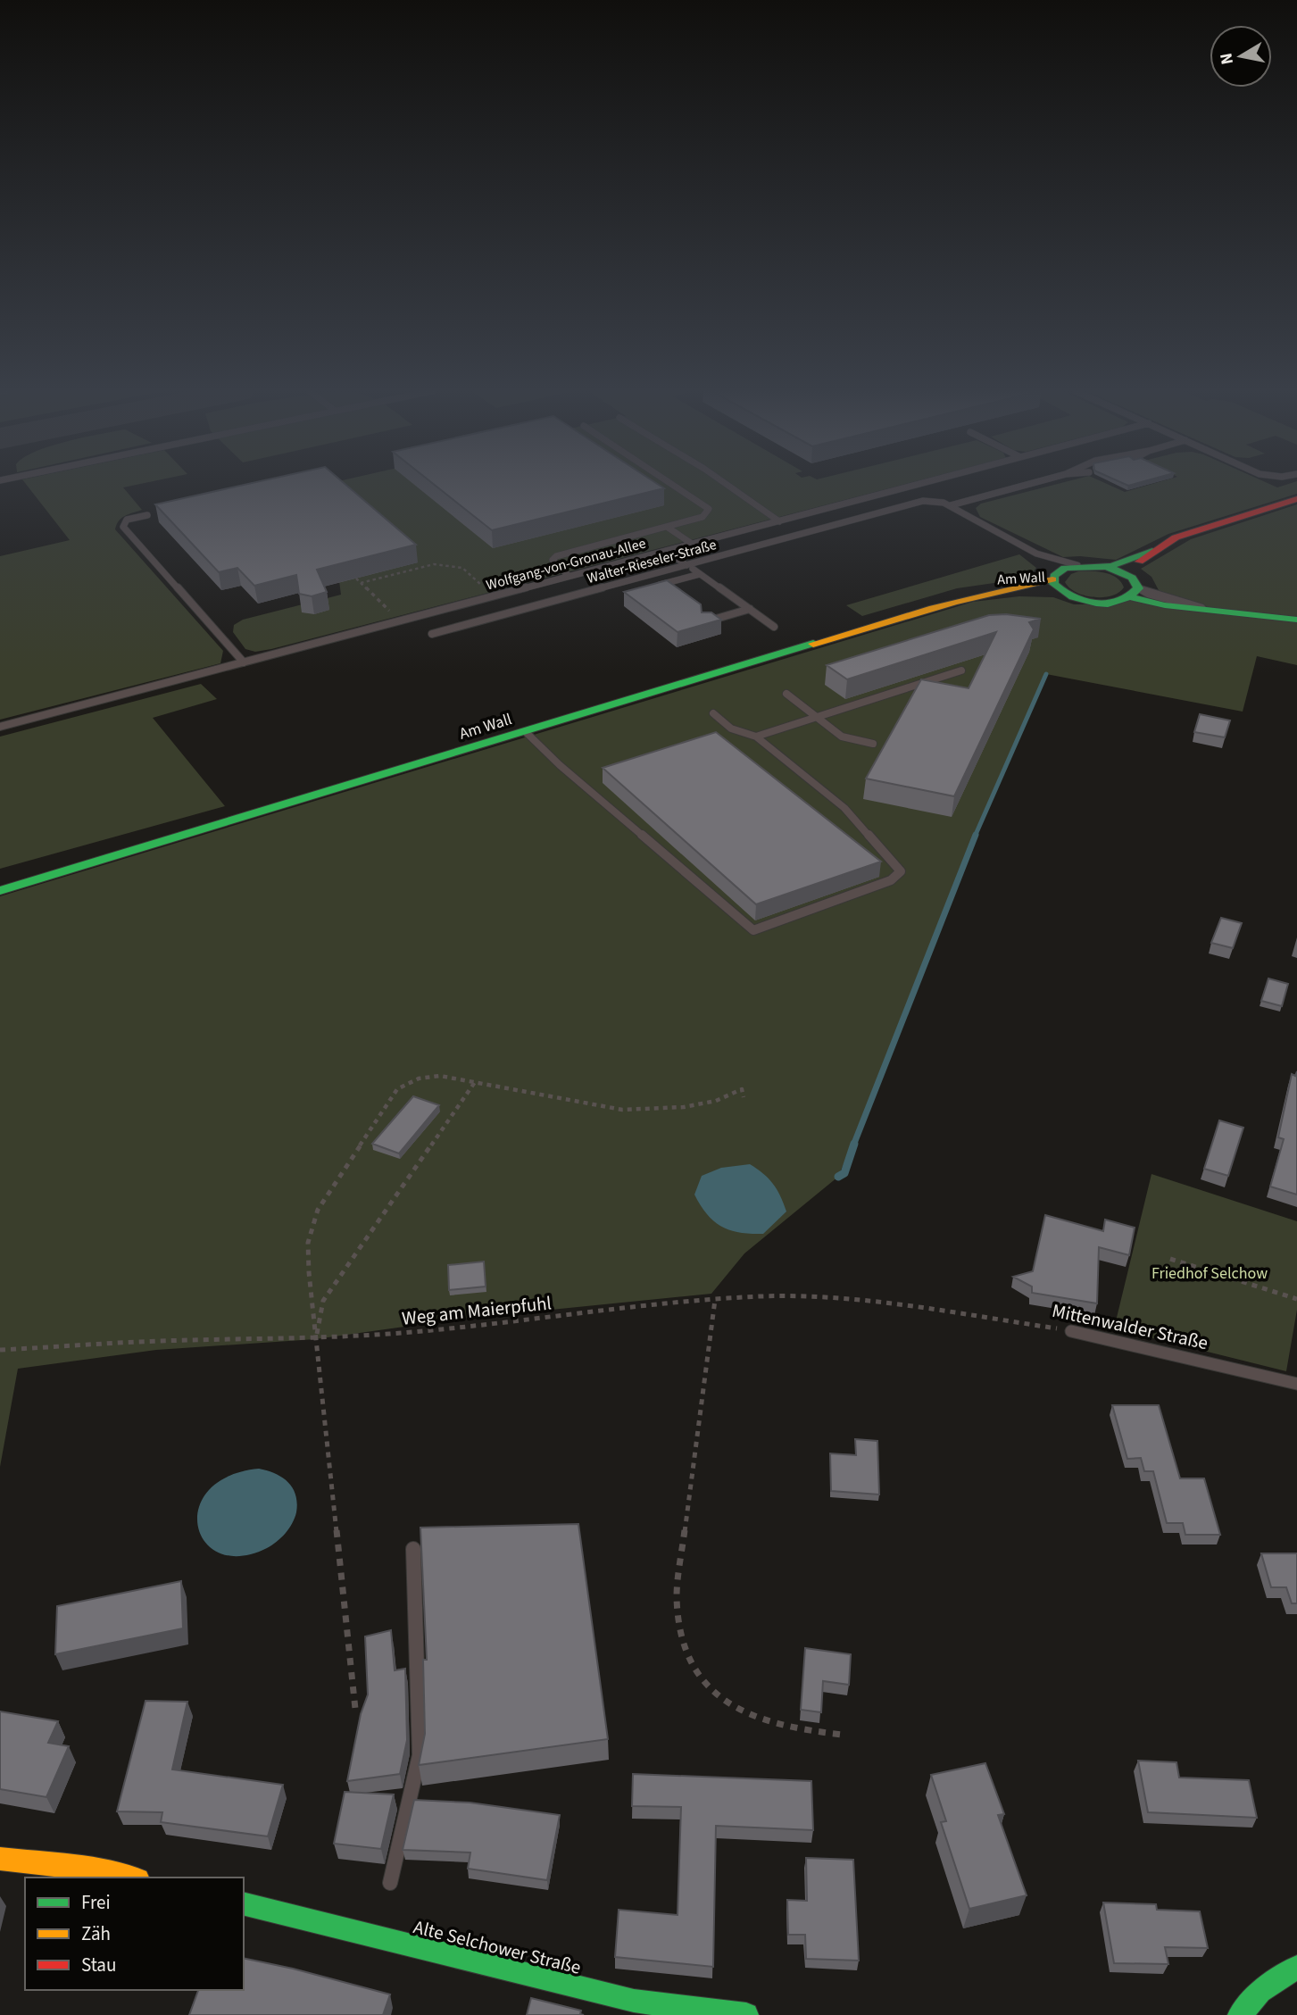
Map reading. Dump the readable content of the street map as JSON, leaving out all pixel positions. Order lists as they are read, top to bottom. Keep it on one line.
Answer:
{"streets":{"street":["Am Wall","Alte Selchower Straße"],"lane":["Walter-Rieseler-Straße","Wolfgang-von-Gronau-Allee","Mittenwalder Straße"],"path":["Weg am Maierpfuhl"]},"crossings":[["Walter-Rieseler-Straße","Am Wall"],["Weg am Maierpfuhl","Mittenwalder Straße"]],"parks":["Friedhof Selchow"],"legend":["Frei","Zäh","Stau"],"north":"left"}
